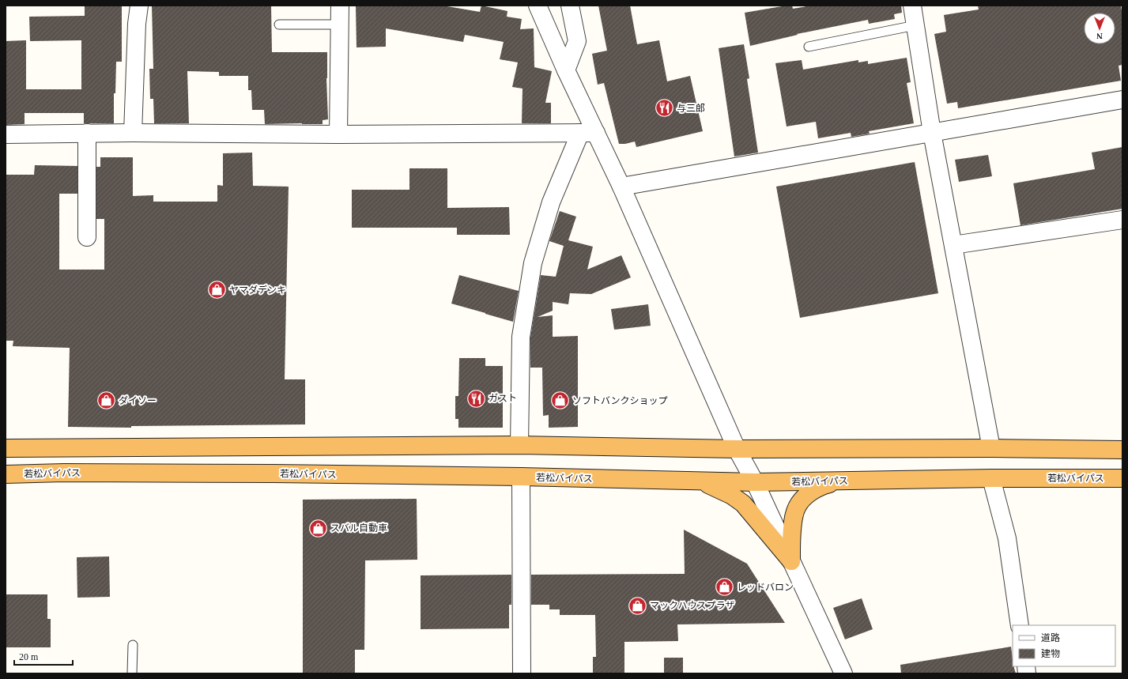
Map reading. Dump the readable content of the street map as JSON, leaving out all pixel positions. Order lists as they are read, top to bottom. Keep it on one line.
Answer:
{"streets":{"highway":["若松バイパス"]},"places":{"restaurant":["与三郎","ガスト"],"shop":["ヤマダデンキ","ダイソー","ソフトバンクショップ","スバル自動車","レッドバロン","マックハウスプラザ"]},"legend":["道路","建物"],"scale_bar":"20 m","north":"bottom"}
